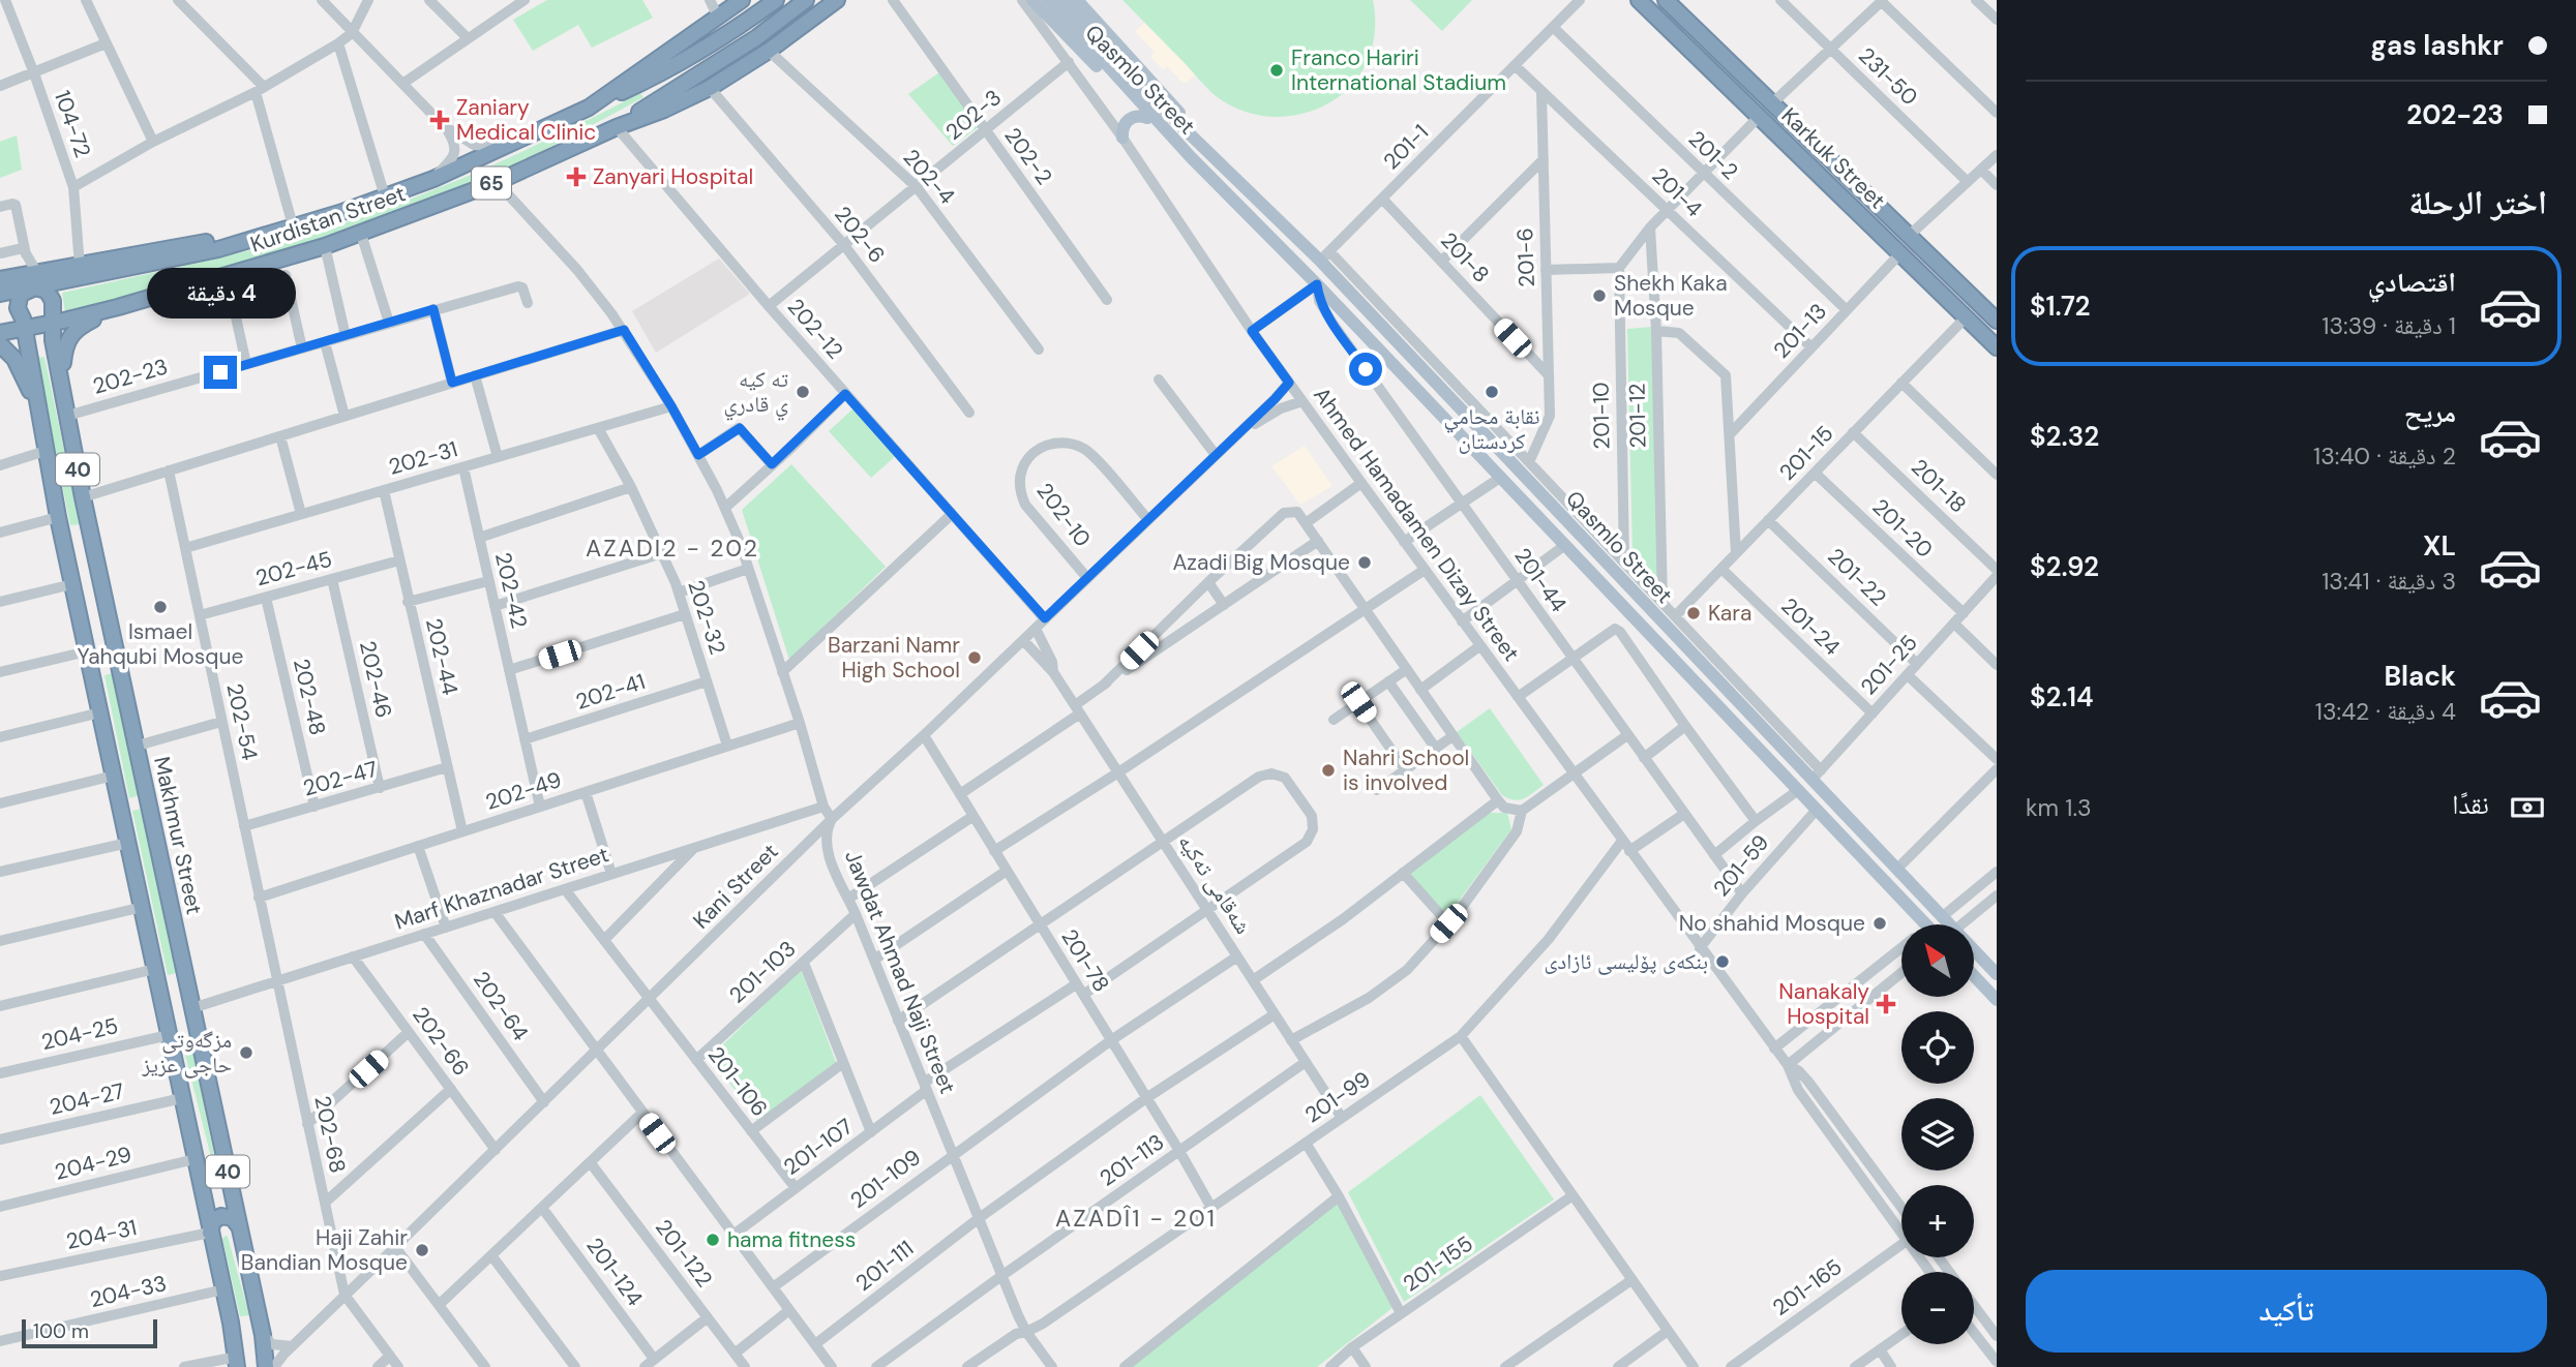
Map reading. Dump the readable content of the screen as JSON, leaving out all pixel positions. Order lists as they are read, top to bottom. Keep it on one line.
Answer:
{"streets":{"highway":["Karkuk Street","65","Kurdistan Street","40","Makhmur Street"],"main road":["Qasmlo Street"],"street":["231-50","202-3","104-72","201-1","201-2","202-2","202-4","201-4","202-6","201-8","201-6","202-12","201-13","202-23","201-10","201-12","201-15","202-31","201-18","202-10","Ahmed Hamadamen Dizay Street","201-20","202-45","201-22","201-44","202-42","202-32","201-24","202-44","201-25","202-46","202-41","202-48","202-54","202-47","202-49","201-59","شەقامی تەکیە","Kani Street","Marf Khaznadar Street","201-78","201-103","Jawdat Ahmad Naji Street","202-64","204-25","202-66","201-106","201-99","204-27","202-68","201-107","201-113","204-29","201-109","204-31","201-122","201-155","201-111","201-124","201-165","204-33"]},"crossings":[["Qasmlo Street","201-1"],["Qasmlo Street","201-44"],["Qasmlo Street","201-25"],["Qasmlo Street","201-59"],["202-3","202-2"],["202-3","202-4"],["202-3","202-6"],["202-3","202-12"],["202-3","Ahmed Hamadamen Dizay Street"],["104-72","Kurdistan Street"],["201-1","201-2"],["201-1","201-4"],["201-1","201-8"],["201-2","201-13"],["Karkuk Street","201-13"],["Karkuk Street","201-15"],["202-4","Kurdistan Street"],["201-4","201-6"],["201-4","201-13"],["Kurdistan Street","202-6"],["Kurdistan Street","202-12"],["Kurdistan Street","Makhmur Street"],["201-8","201-6"],["202-12","Kani Street"],["202-23","Makhmur Street"],["201-15","201-18"],["201-15","201-20"],["201-15","201-22"],["201-15","201-24"],["202-31","202-42"],["202-31","202-32"],["202-31","202-44"],["202-31","202-54"],["202-10","Kani Street"],["Ahmed Hamadamen Dizay Street","201-59"],["Ahmed Hamadamen Dizay Street","Kani Street"],["Ahmed Hamadamen Dizay Street","201-99"],["201-20","201-25"],["202-45","202-44"],["202-45","202-46"],["202-45","202-48"],["202-45","202-54"],["201-22","201-25"],["201-44","201-59"],["202-42","202-41"],["202-42","202-49"],["202-32","202-41"],["202-32","202-49"],["201-24","201-25"],["202-44","202-47"],["202-44","202-49"],["202-46","202-47"],["202-48","202-47"],["202-54","202-47"],["202-54","202-49"],["202-54","Marf Khaznadar Street"],["202-54","202-68"],["Makhmur Street","Marf Khaznadar Street"],["Makhmur Street","204-25"],["Makhmur Street","204-27"],["Makhmur Street","204-29"],["Makhmur Street","204-31"],["Makhmur Street","204-33"],["شەقامی تەکیە","Kani Street"],["شەقامی تەکیە","201-99"],["شەقامی تەکیە","201-113"],["شەقامی تەکیە","201-109"],["شەقامی تەکیە","201-111"],["Kani Street","201-78"],["Kani Street","Jawdat Ahmad Naji Street"],["Kani Street","202-64"],["Kani Street","202-66"],["Kani Street","201-106"],["Kani Street","202-68"],["Marf Khaznadar Street","202-64"],["Marf Khaznadar Street","202-66"],["Marf Khaznadar Street","201-106"],["Marf Khaznadar Street","202-68"],["201-78","201-99"],["201-78","201-107"],["201-78","201-113"],["201-78","201-109"],["201-78","201-111"],["201-103","Jawdat Ahmad Naji Street"],["201-103","201-106"],["Jawdat Ahmad Naji Street","201-99"],["Jawdat Ahmad Naji Street","201-107"],["Jawdat Ahmad Naji Street","201-113"],["Jawdat Ahmad Naji Street","201-109"],["Jawdat Ahmad Naji Street","201-111"],["201-106","201-107"]],"districts":["AZADI2 - 202","AZADÎ1 - 201"],"places":{"other":["Franco Hariri International Stadium","Shekh Kaka Mosque","ته كيه ي قادري","نقابة محامي كردستان","Azadi Big Mosque","Ismael Yahqubi Mosque","Kara","Barzani Namr High School","Nahri School is involved","No shahid Mosque","بنکەی پۆلیسی ئازادی","مزگەوتی حاجی عزیز","hama fitness","Haji Zahir Bandian Mosque"],"health":["Zaniary Medical Clinic","Zanyari Hospital","Nanakaly Hospital"]},"scale_bar":"100 m","north":"top left","page":{"banner":["gas lashkr","202-23"],"heading":"اختر الرحلة","list":[{"name":"اقتصادي","note":"1 دقيقة · 13:39","value":"$1.72"},{"name":"مريح","note":"2 دقيقة · 13:40","value":"$2.32"},{"name":"XL","note":"3 دقيقة · 13:41","value":"$2.92"},{"name":"Black","note":"4 دقيقة · 13:42","value":"$2.14"}],"bubble":"4 دقيقة","pay":["نقدًا","1.3 km"],"map_buttons":["+","−"],"buttons":"تأكيد","scale":"100 m"}}
